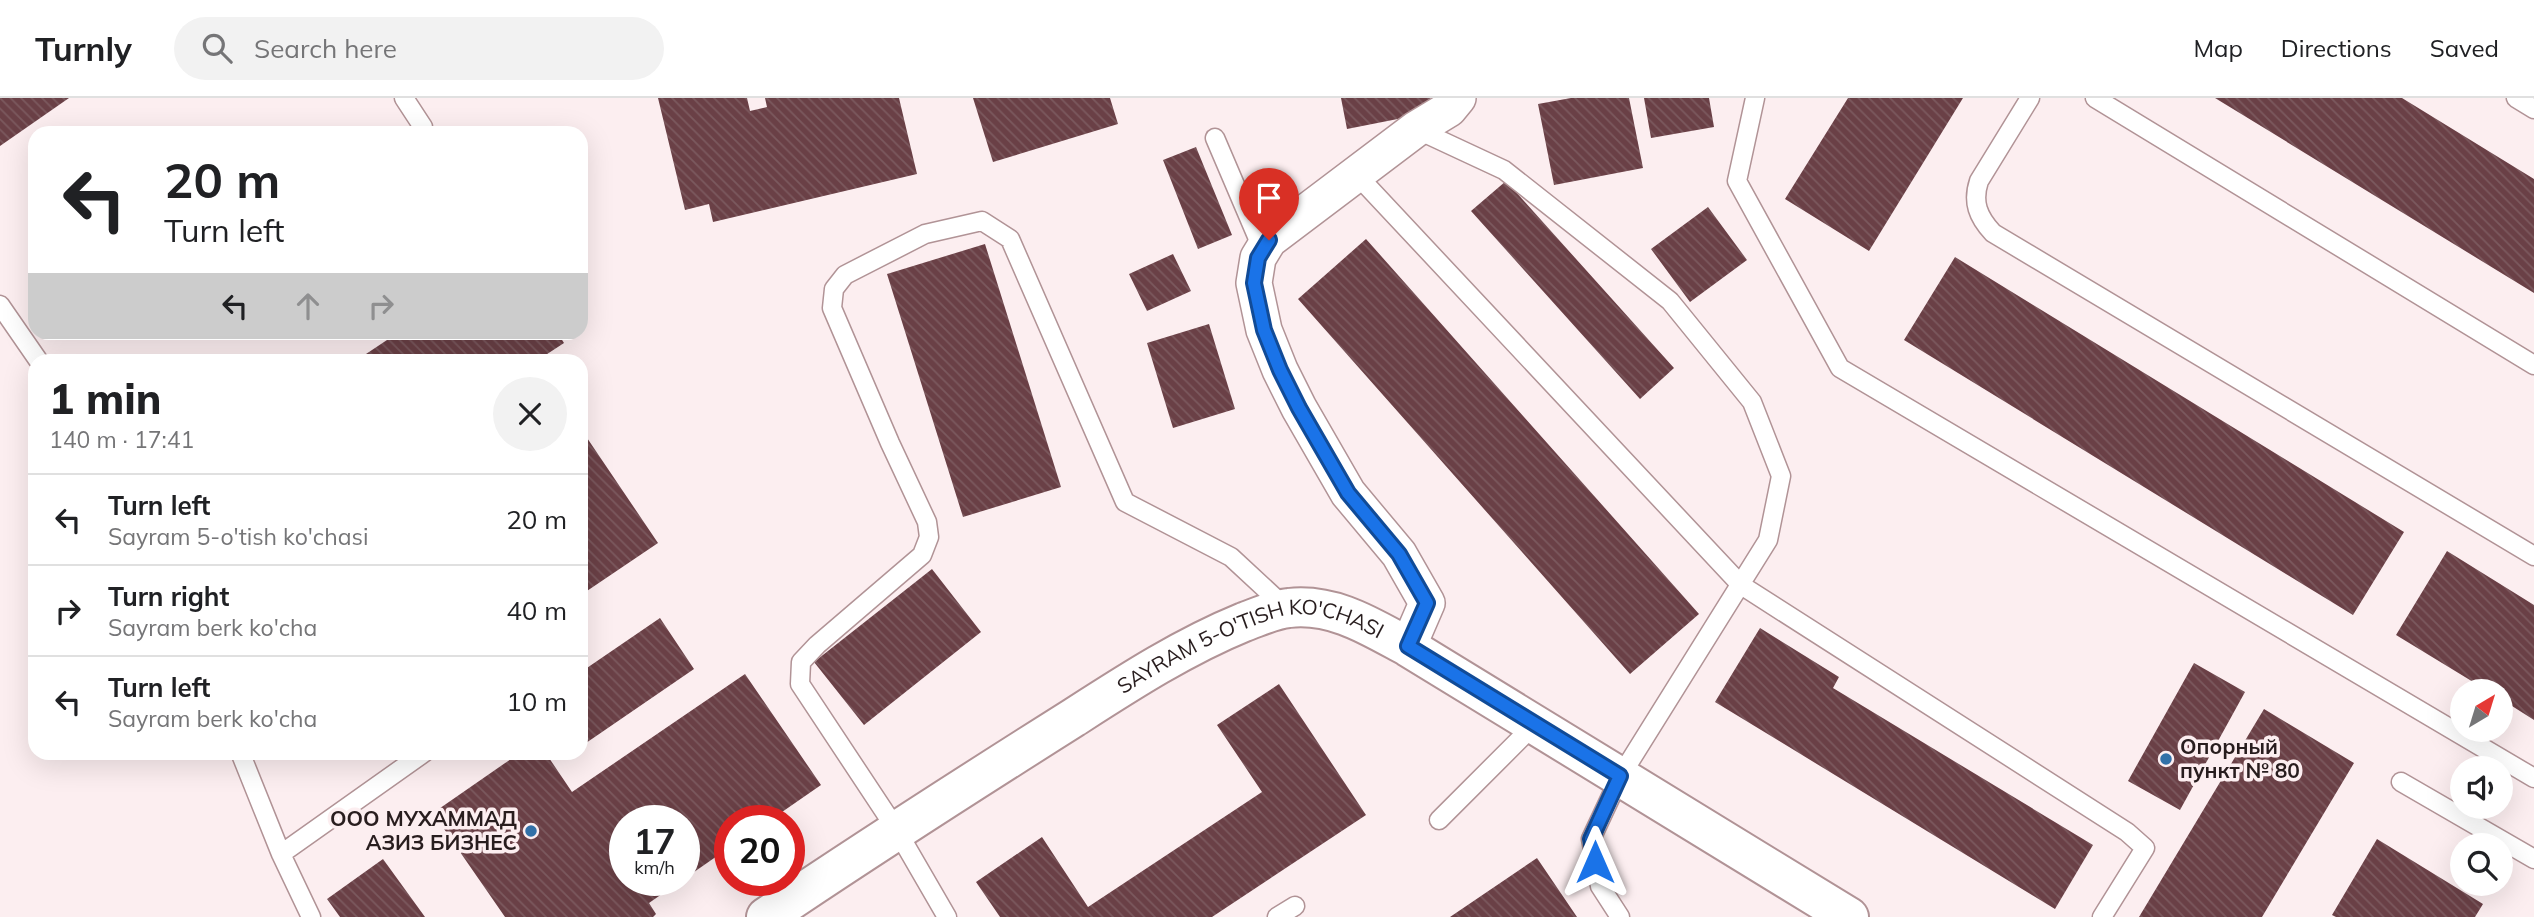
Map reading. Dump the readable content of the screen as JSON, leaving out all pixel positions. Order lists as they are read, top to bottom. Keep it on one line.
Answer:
{"streets":{"street":["SAYRAM 5-O'TISH KO'CHASI"]},"places":["Опорный пункт № 80","ООО МУХАММАД АЗИЗ БИЗНЕС"],"north":"top right","page":{"header":"Turnly","search":"Search here","nav":["Map","Directions","Saved"],"turn":["20 m","Turn left"],"heading":["1 min","140 m · 17:41"],"list":[{"name":"Turn left","note":"Sayram 5-o'tish ko'chasi","value":"20 m"},{"name":"Turn right","note":"Sayram berk ko'cha","value":"40 m"},{"name":"Turn left","note":"Sayram berk ko'cha","value":"10 m"}],"speed":"17 km/h","limit":"20"}}
